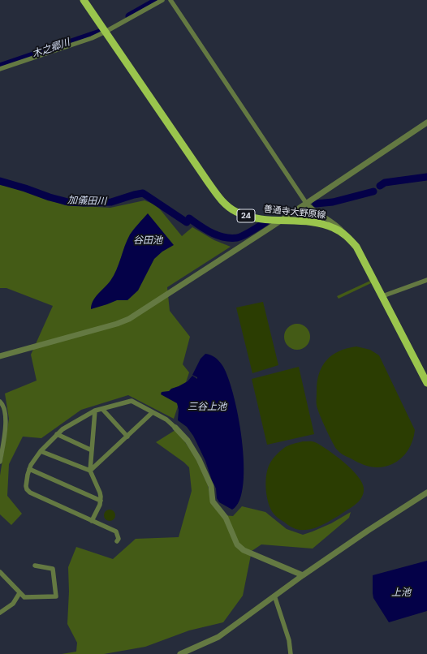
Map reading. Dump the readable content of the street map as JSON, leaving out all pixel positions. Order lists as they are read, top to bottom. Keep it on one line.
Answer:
{"streets":{"main road":["善通寺大野原線","24"]},"water":["木之郷川","加儀田川","谷田池","三谷上池","上池"]}
